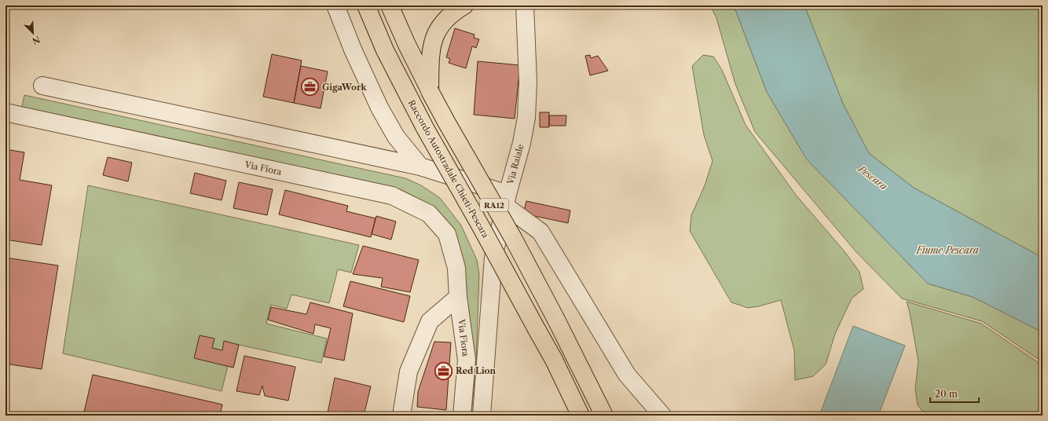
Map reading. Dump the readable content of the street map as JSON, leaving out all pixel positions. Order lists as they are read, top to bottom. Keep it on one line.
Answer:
{"streets":{"highway":["Raccordo Autostradale Chieti-Pescara","RA12"],"street":["Via Raiale","Via Fiora"]},"water":["Pescara","Fiume Pescara"],"places":{"office":["GigaWork","Red Lion"]},"scale_bar":"20 m","north":"bottom right"}
